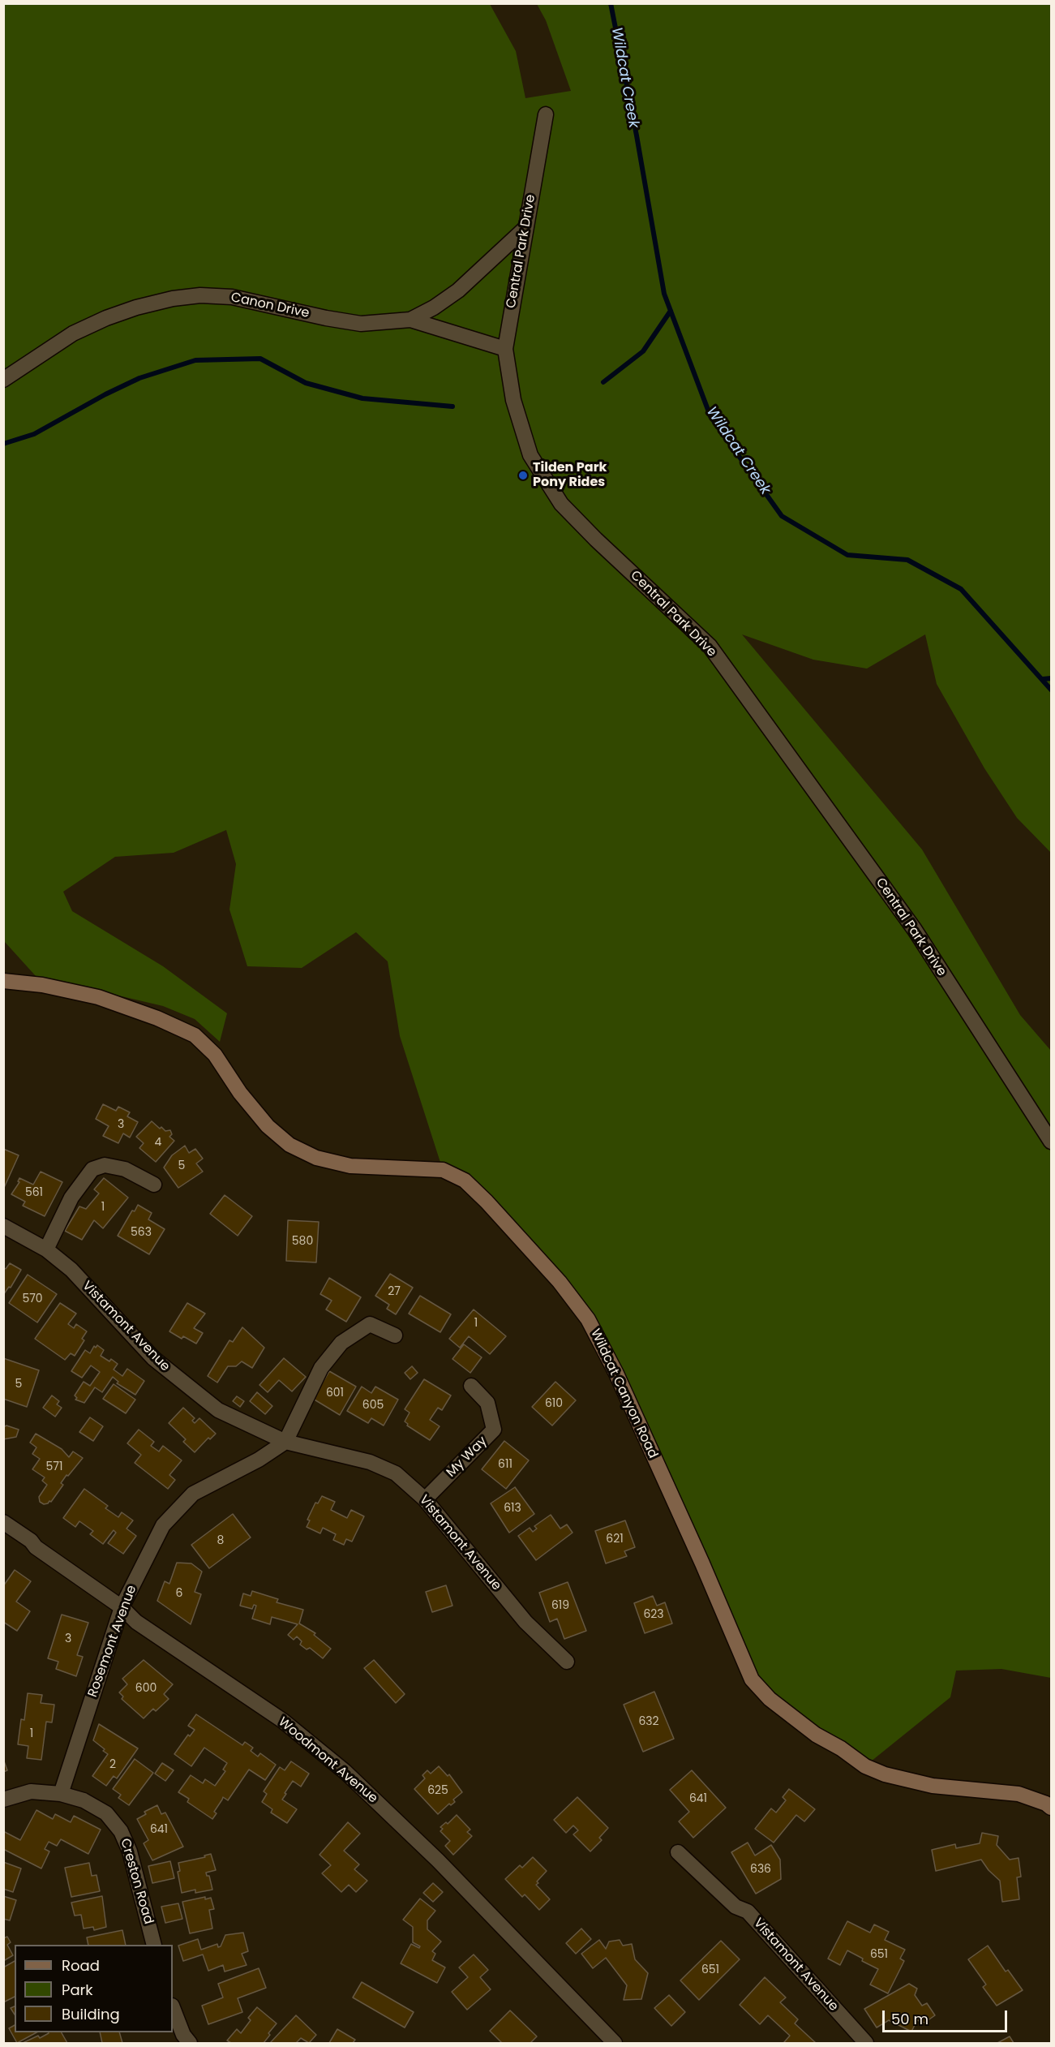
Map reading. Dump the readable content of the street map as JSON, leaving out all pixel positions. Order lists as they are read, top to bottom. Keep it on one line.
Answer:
{"streets":{"street":["Central Park Drive","Canon Drive","Vistamont Avenue","Wildcat Canyon Road","My Way","Rosemont Avenue","Woodmont Avenue","Creston Road"]},"crossings":[["Central Park Drive","Canon Drive"],["Vistamont Avenue","My Way"],["Vistamont Avenue","Rosemont Avenue"],["Rosemont Avenue","Woodmont Avenue"],["Rosemont Avenue","Creston Road"]],"water":["Wildcat Creek"],"places":["Tilden Park Pony Rides"],"house_numbers":["3","4","5","561","1","563","580","27","570","1","5","601","610","605","611","571","613","621","8","6","619","623","3","600","632","1","2","625","641","641","636","651","651"],"legend":["Road","Park","Building"],"scale_bar":"50 m"}
